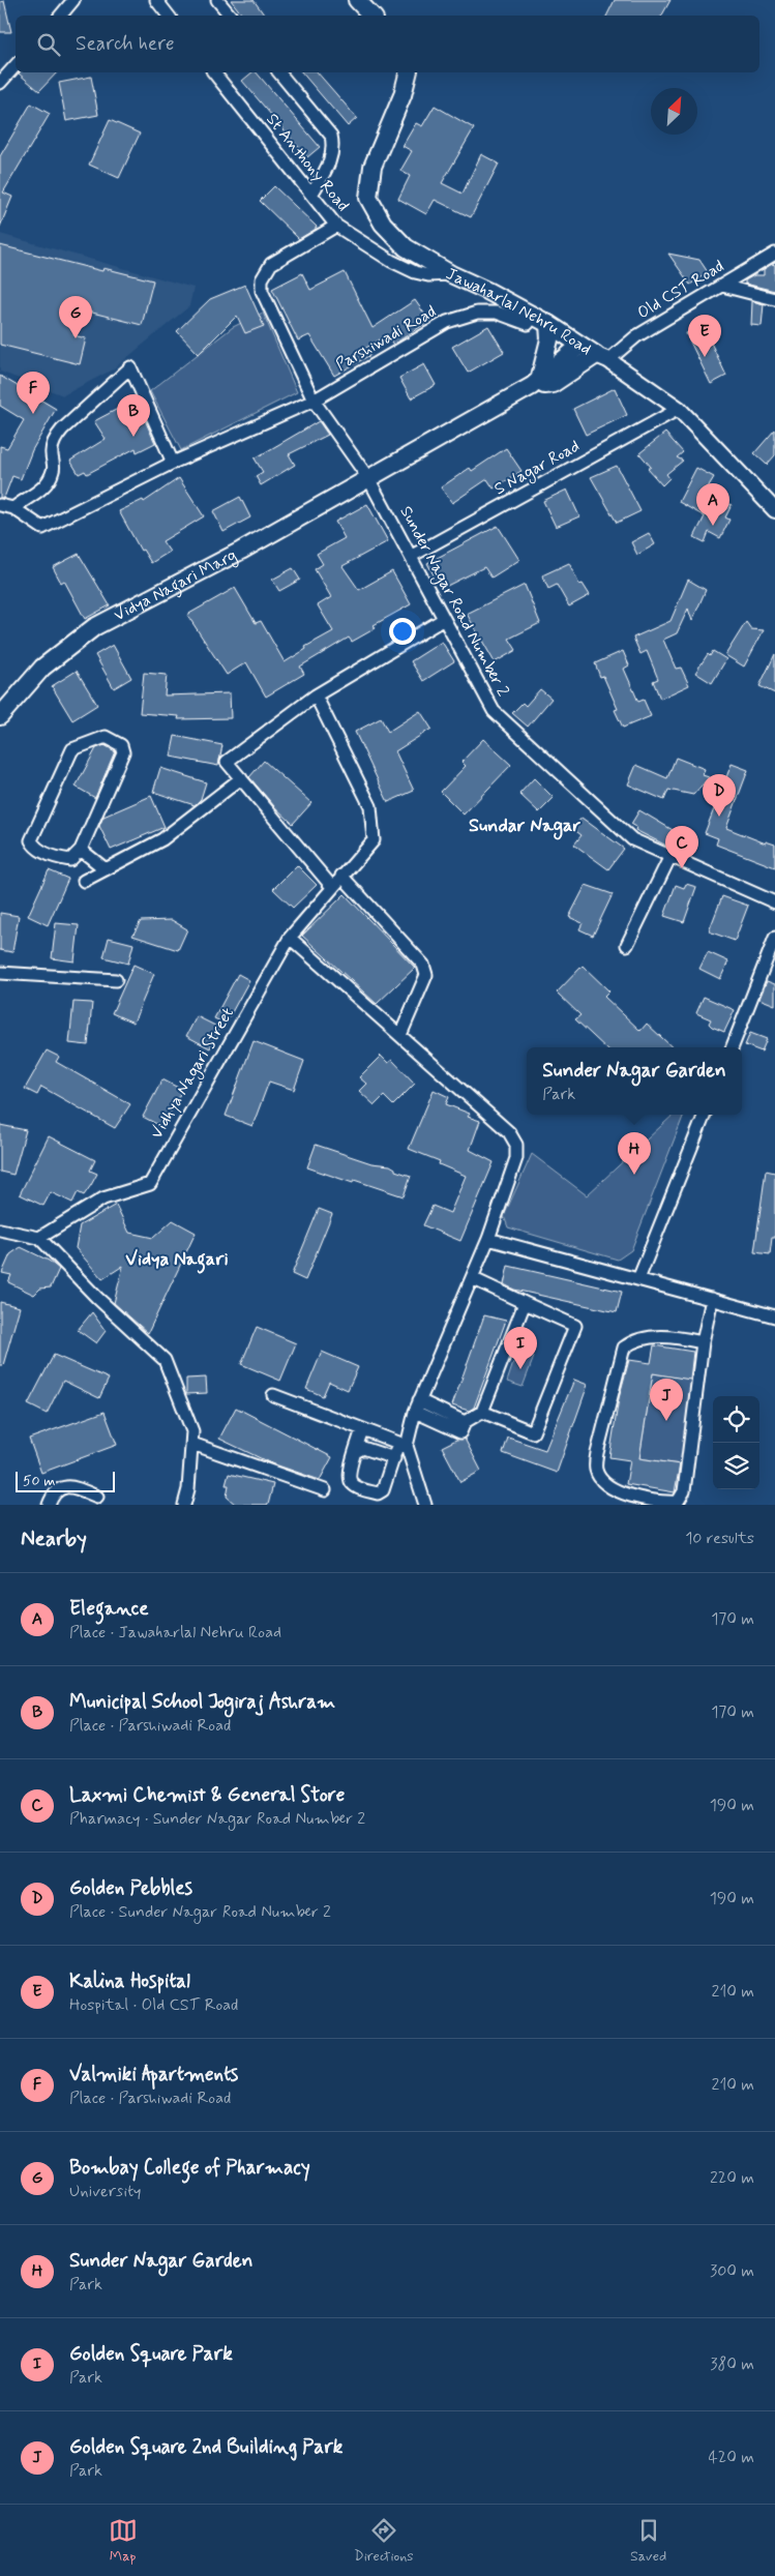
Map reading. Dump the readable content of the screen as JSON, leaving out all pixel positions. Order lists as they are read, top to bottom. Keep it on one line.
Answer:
{"streets":{"main road":["Jawaharlal Nehru Road","Vidya Nagari Marg"],"street":["St Anthony Road","Old CST Road","Parshiwadi Road","S Nagar Road","Sunder Nagar Road Number 2","Vidhya Nagari Street"]},"crossings":[["St Anthony Road","Jawaharlal Nehru Road"],["St Anthony Road","Sunder Nagar Road Number 2"],["Old CST Road","Jawaharlal Nehru Road"],["Jawaharlal Nehru Road","Parshiwadi Road"],["Jawaharlal Nehru Road","S Nagar Road"],["Parshiwadi Road","Sunder Nagar Road Number 2"],["S Nagar Road","Sunder Nagar Road Number 2"],["Vidya Nagari Marg","Sunder Nagar Road Number 2"]],"districts":["Sundar Nagar","Vidya Nagari"],"scale_bar":"50 m","north":"top right","page":{"search":"Search here","pins":["G","E","F","B","A","D","C","H","I","J"],"popup":["Sunder Nagar Garden","Park"],"scale":"50 m","heading":["Nearby","10 results"],"list":[{"mark":"A","name":"Elegance","note":"Place · Jawaharlal Nehru Road","value":"170 m"},{"mark":"B","name":"Municipal School Jogiraj Ashram","note":"Place · Parshiwadi Road","value":"170 m"},{"mark":"C","name":"Laxmi Chemist & General Store","note":"Pharmacy · Sunder Nagar Road Number 2","value":"190 m"},{"mark":"D","name":"Golden Pebbles","note":"Place · Sunder Nagar Road Number 2","value":"190 m"},{"mark":"E","name":"Kalina Hospital","note":"Hospital · Old CST Road","value":"210 m"},{"mark":"F","name":"Valmiki Apartments","note":"Place · Parshiwadi Road","value":"210 m"},{"mark":"G","name":"Bombay College of Pharmacy","note":"University","value":"220 m"},{"mark":"H","name":"Sunder Nagar Garden","note":"Park","value":"300 m"},{"mark":"I","name":"Golden Square Park","note":"Park","value":"380 m"},{"mark":"J","name":"Golden Square 2nd Building Park","note":"Park","value":"420 m"}],"nav":["Map","Directions","Saved"]}}
